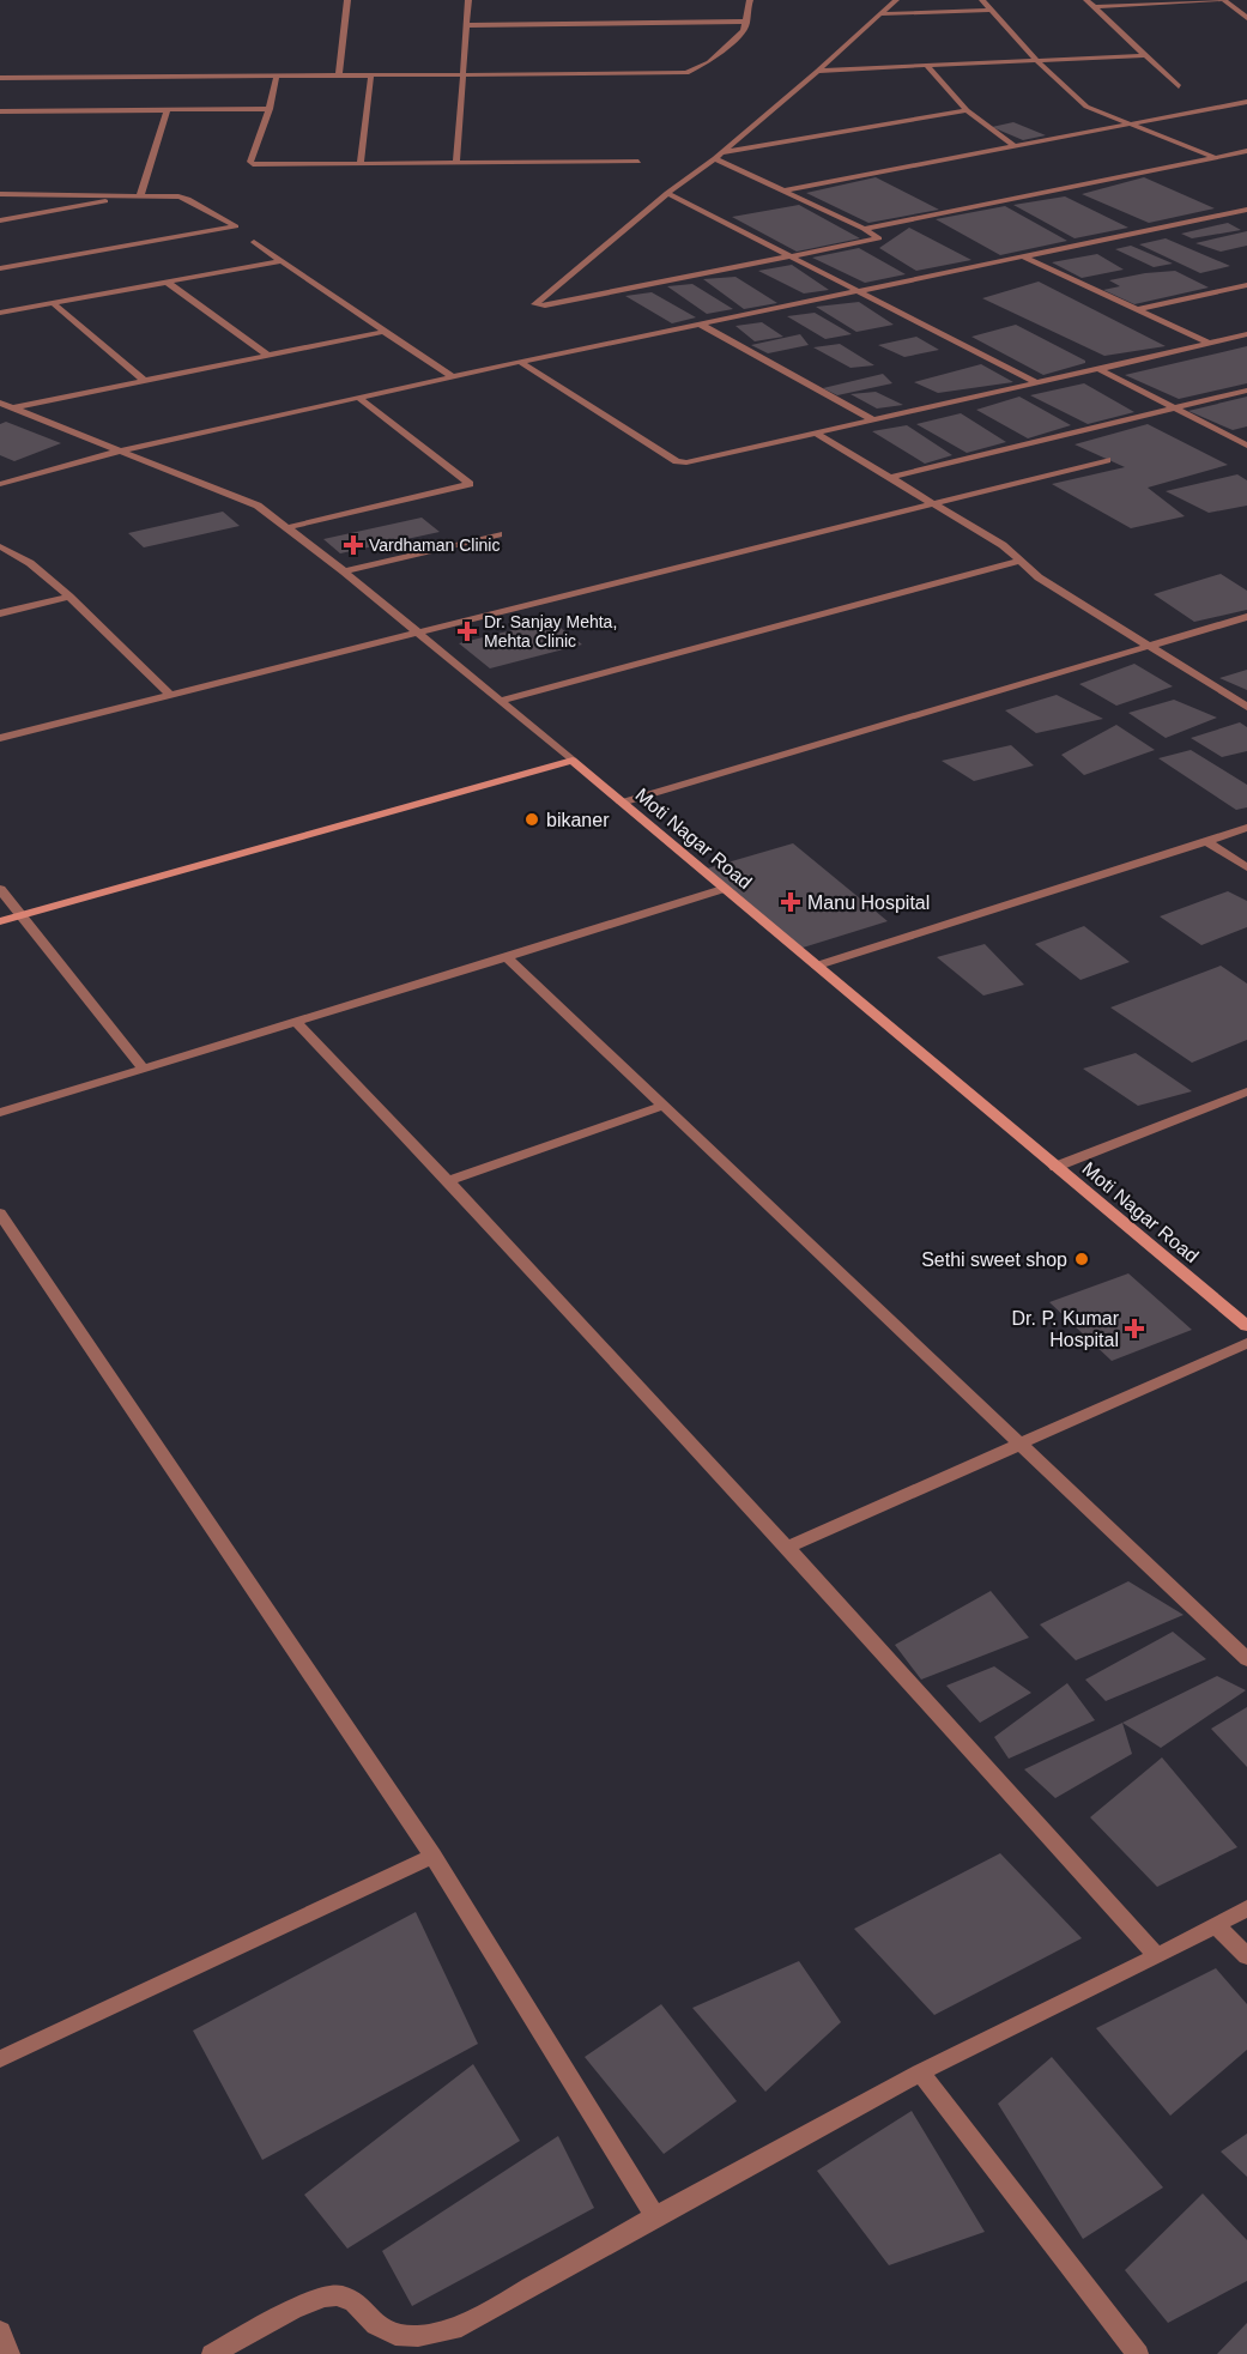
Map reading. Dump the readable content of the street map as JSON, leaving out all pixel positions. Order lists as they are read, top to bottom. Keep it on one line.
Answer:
{"streets":{"street":["Moti Nagar Road"]},"places":{"health":["Vardhaman Clinic","Dr. Sanjay Mehta, Mehta Clinic","Manu Hospital","Dr. P. Kumar Hospital"],"other":["bikaner","Sethi sweet shop"]}}
